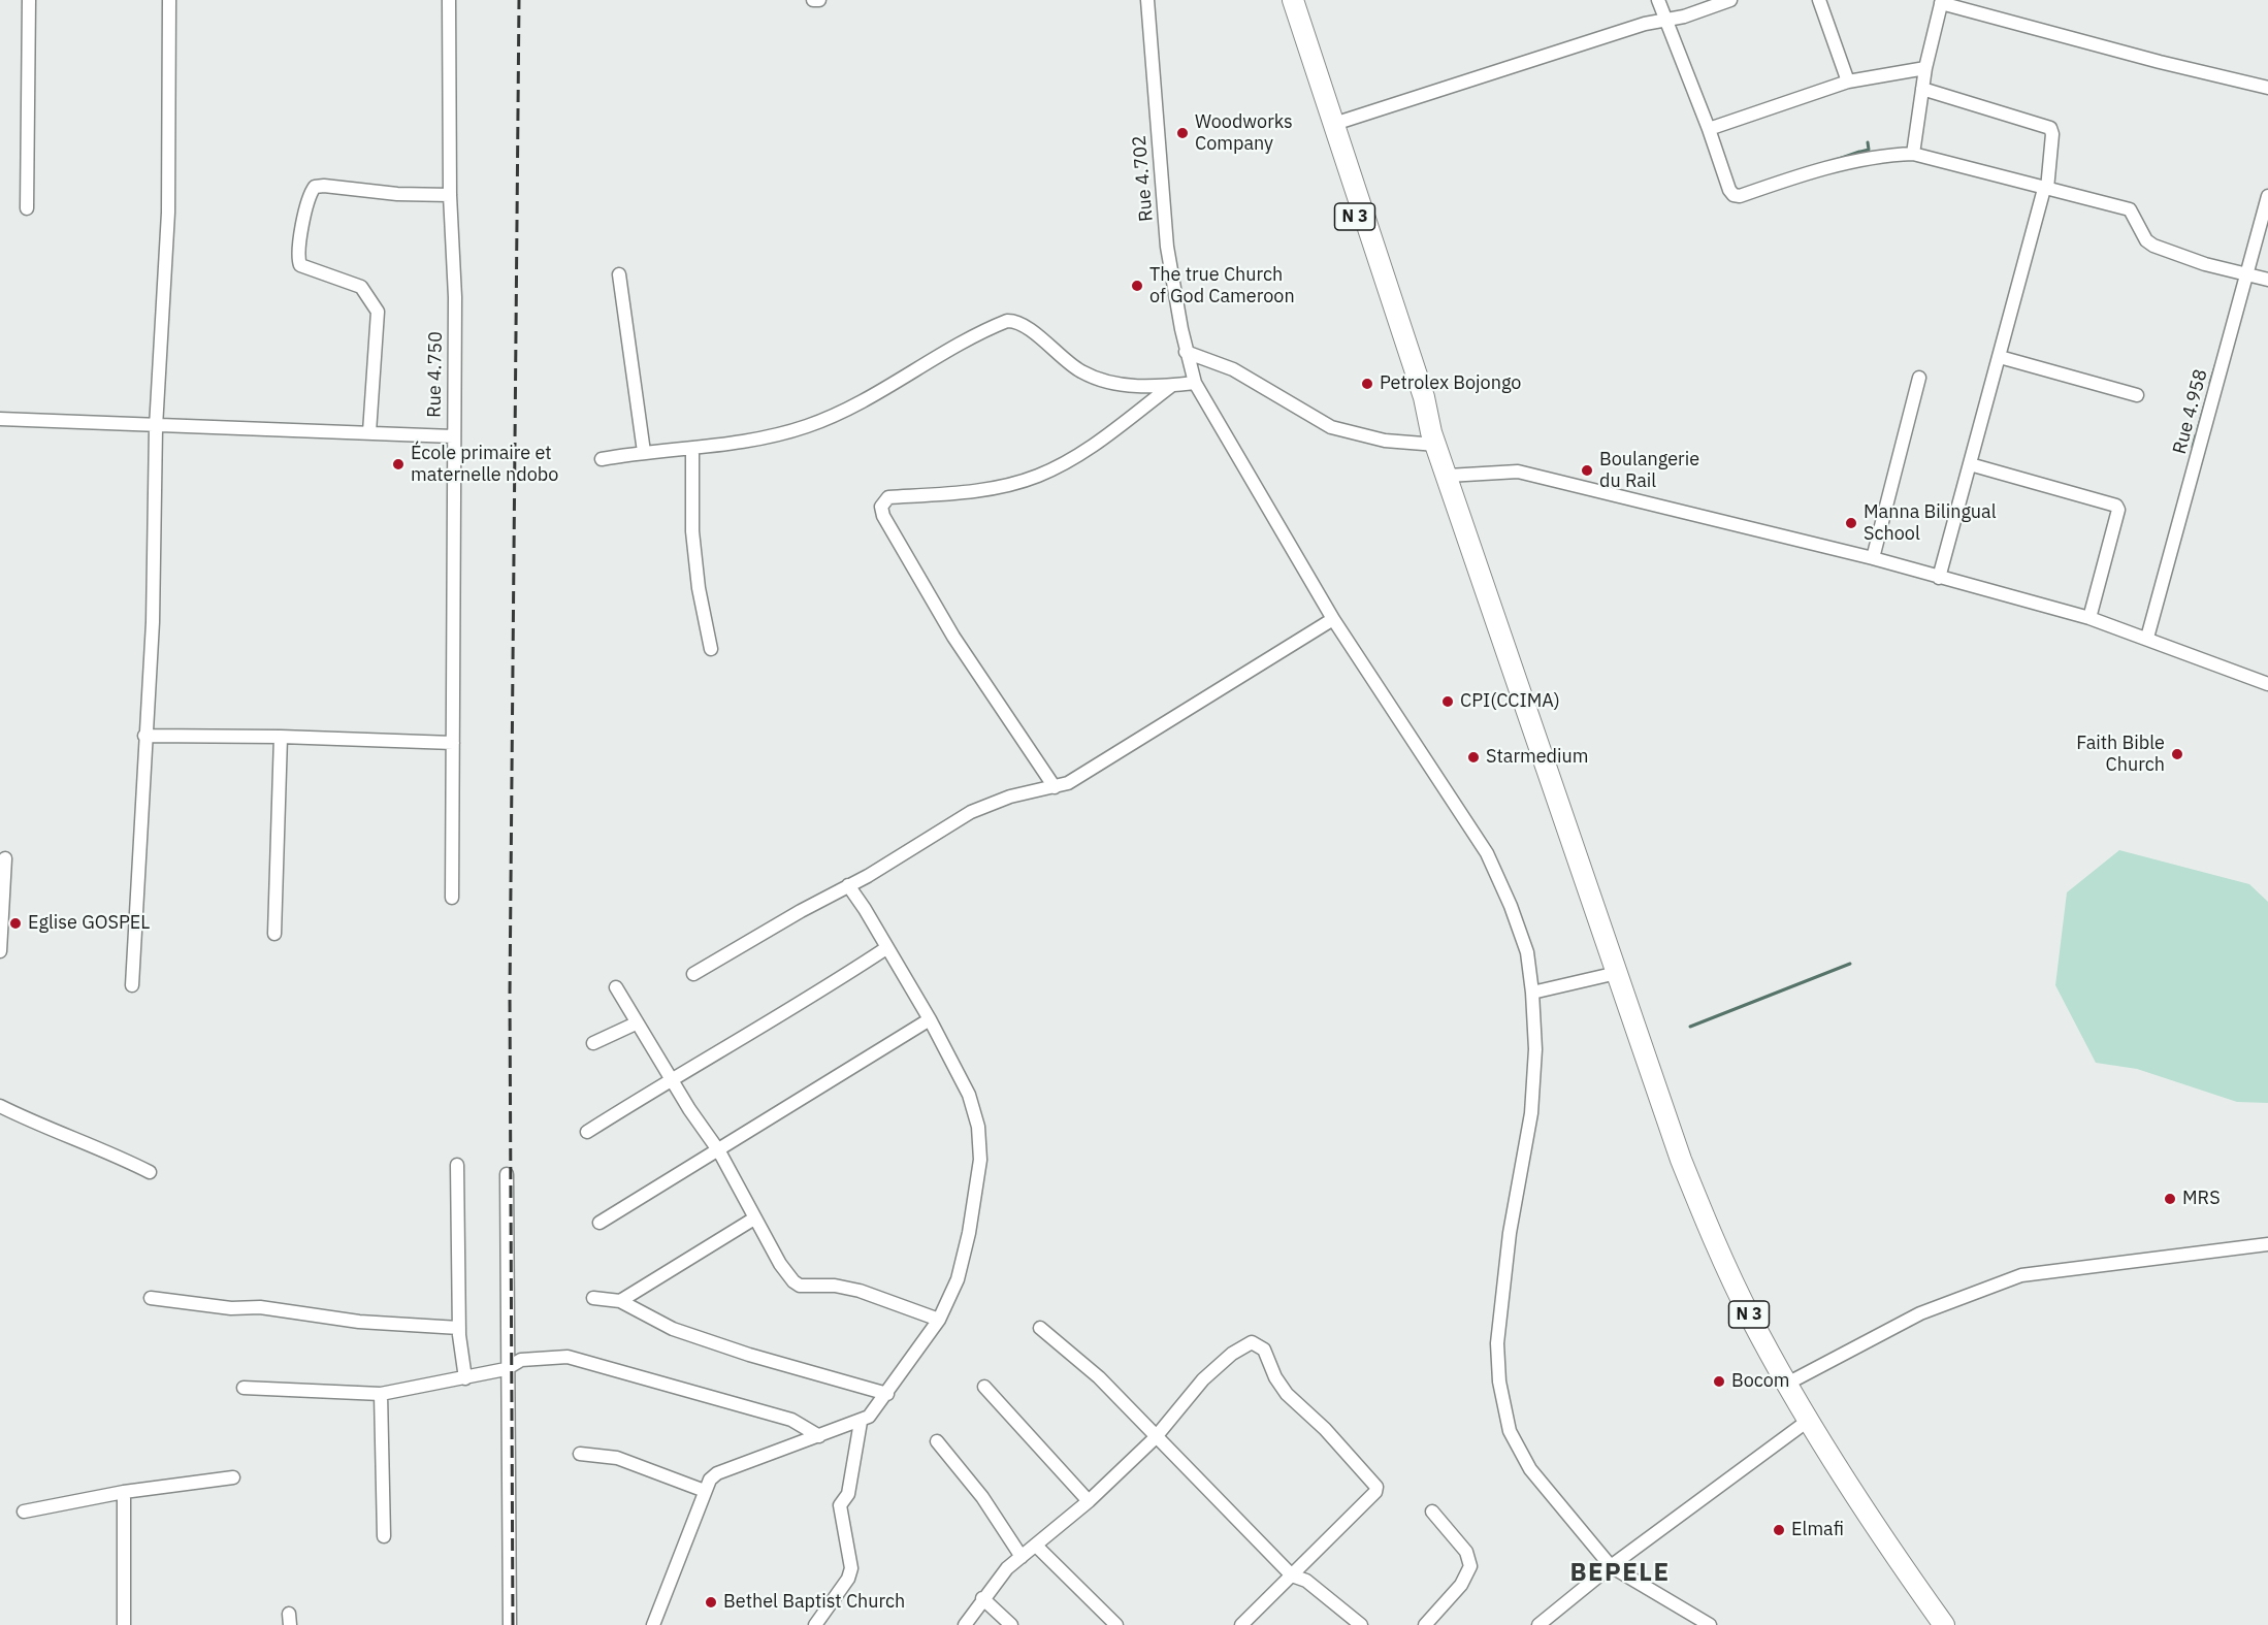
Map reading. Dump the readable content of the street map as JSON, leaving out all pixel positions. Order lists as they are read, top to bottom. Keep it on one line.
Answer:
{"streets":{"highway":["N 3"],"street":["Rue 4.702","Rue 4.750","Rue 4.958"]},"districts":["BEPELE"],"places":["Woodworks Company","The true Church of God Cameroon","Petrolex Bojongo","École primaire et maternelle ndobo","Boulangerie du Rail","Manna Bilingual School","CPI(CCIMA)","Faith Bible Church","Starmedium","Eglise GOSPEL","MRS","Bocom","Elmafi","Bethel Baptist Church"]}
